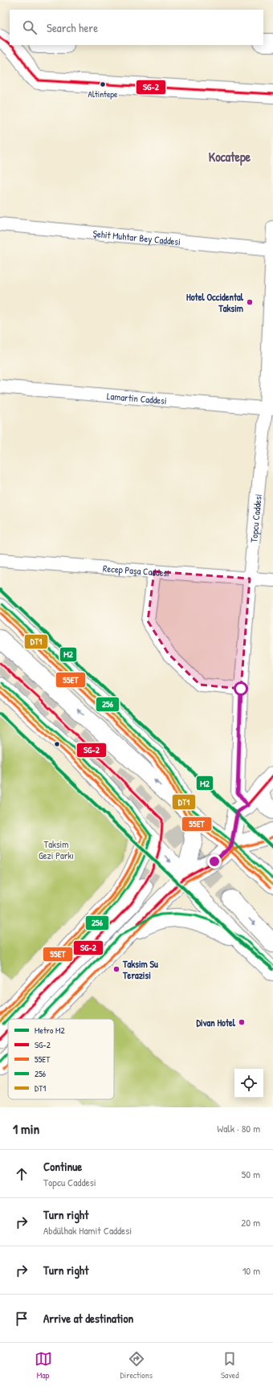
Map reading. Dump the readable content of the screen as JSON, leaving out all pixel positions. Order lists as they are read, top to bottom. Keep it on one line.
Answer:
{"streets":{"street":["Şehit Muhtar Bey Caddesi","Lamartin Caddesi","Topcu Caddesi","Recep Paşa Caddesi"]},"crossings":[["Şehit Muhtar Bey Caddesi","Topcu Caddesi"],["Lamartin Caddesi","Topcu Caddesi"],["Topcu Caddesi","Recep Paşa Caddesi"]],"districts":["Kocatepe"],"parks":["Taksim Gezi Parkı"],"places":["Altintepe","Hotel Occidental Taksim","Taksim Su Terazisi","Divan Hotel"],"lines":["transit line SG-2","metro line M2","transit line 256","transit line DT1","transit line 55ET"],"legend":["Metro M2","SG-2","55ET","256","DT1"],"page":{"search":"Search here","heading":["1 min","Walk · 80 m"],"list":[["Continue","Topcu Caddesi","50 m"],["Turn right","Abdülhak Hamit Caddesi","20 m"],["Turn right","10 m"],"Arrive at destination"],"nav":["Map","Directions","Saved"]}}
